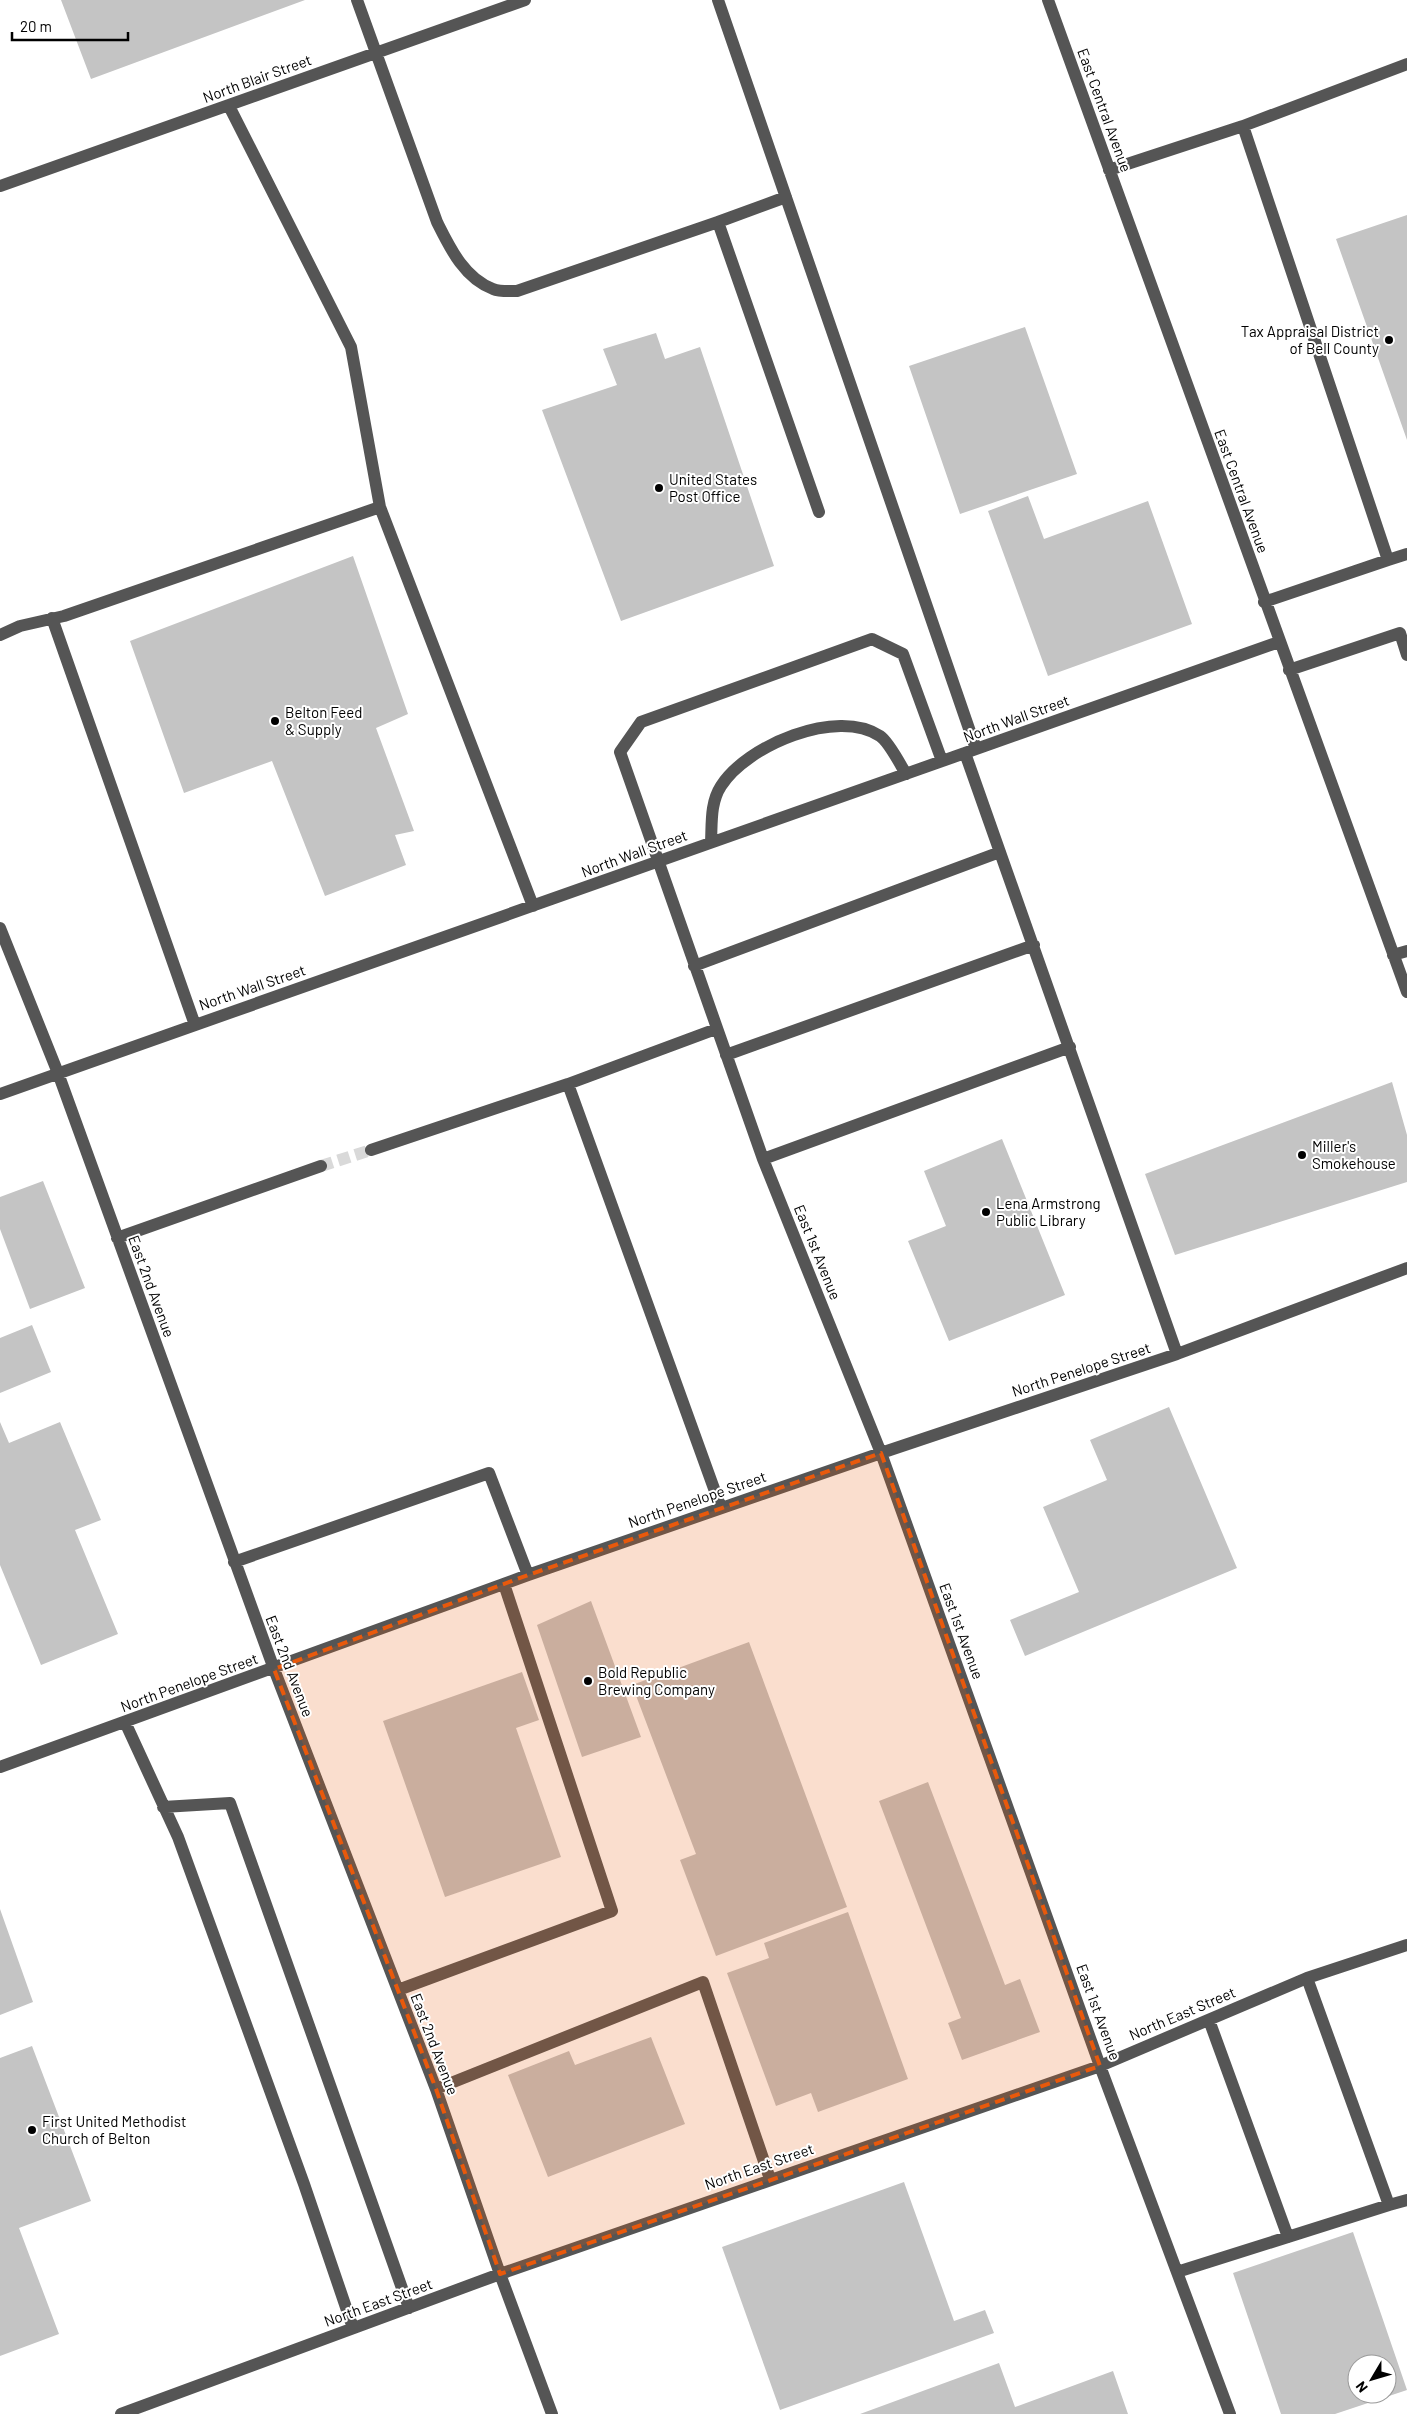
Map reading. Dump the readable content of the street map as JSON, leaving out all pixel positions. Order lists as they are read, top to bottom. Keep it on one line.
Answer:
{"streets":{"street":["North Blair Street","East Central Avenue","North Wall Street","East 1st Avenue","East 2nd Avenue","North Penelope Street","North East Street"]},"crossings":[["East Central Avenue","North Wall Street"],["North Wall Street","East 1st Avenue"],["North Wall Street","East 2nd Avenue"],["East 1st Avenue","North Penelope Street"],["East 1st Avenue","North East Street"],["East 2nd Avenue","North Penelope Street"],["East 2nd Avenue","North East Street"]],"places":["Tax Appraisal District of Bell County","United States Post Office","Belton Feed & Supply","Miller's Smokehouse","Lena Armstrong Public Library","Bold Republic Brewing Company","First United Methodist Church of Belton"],"scale_bar":"20 m","north":"bottom left"}
